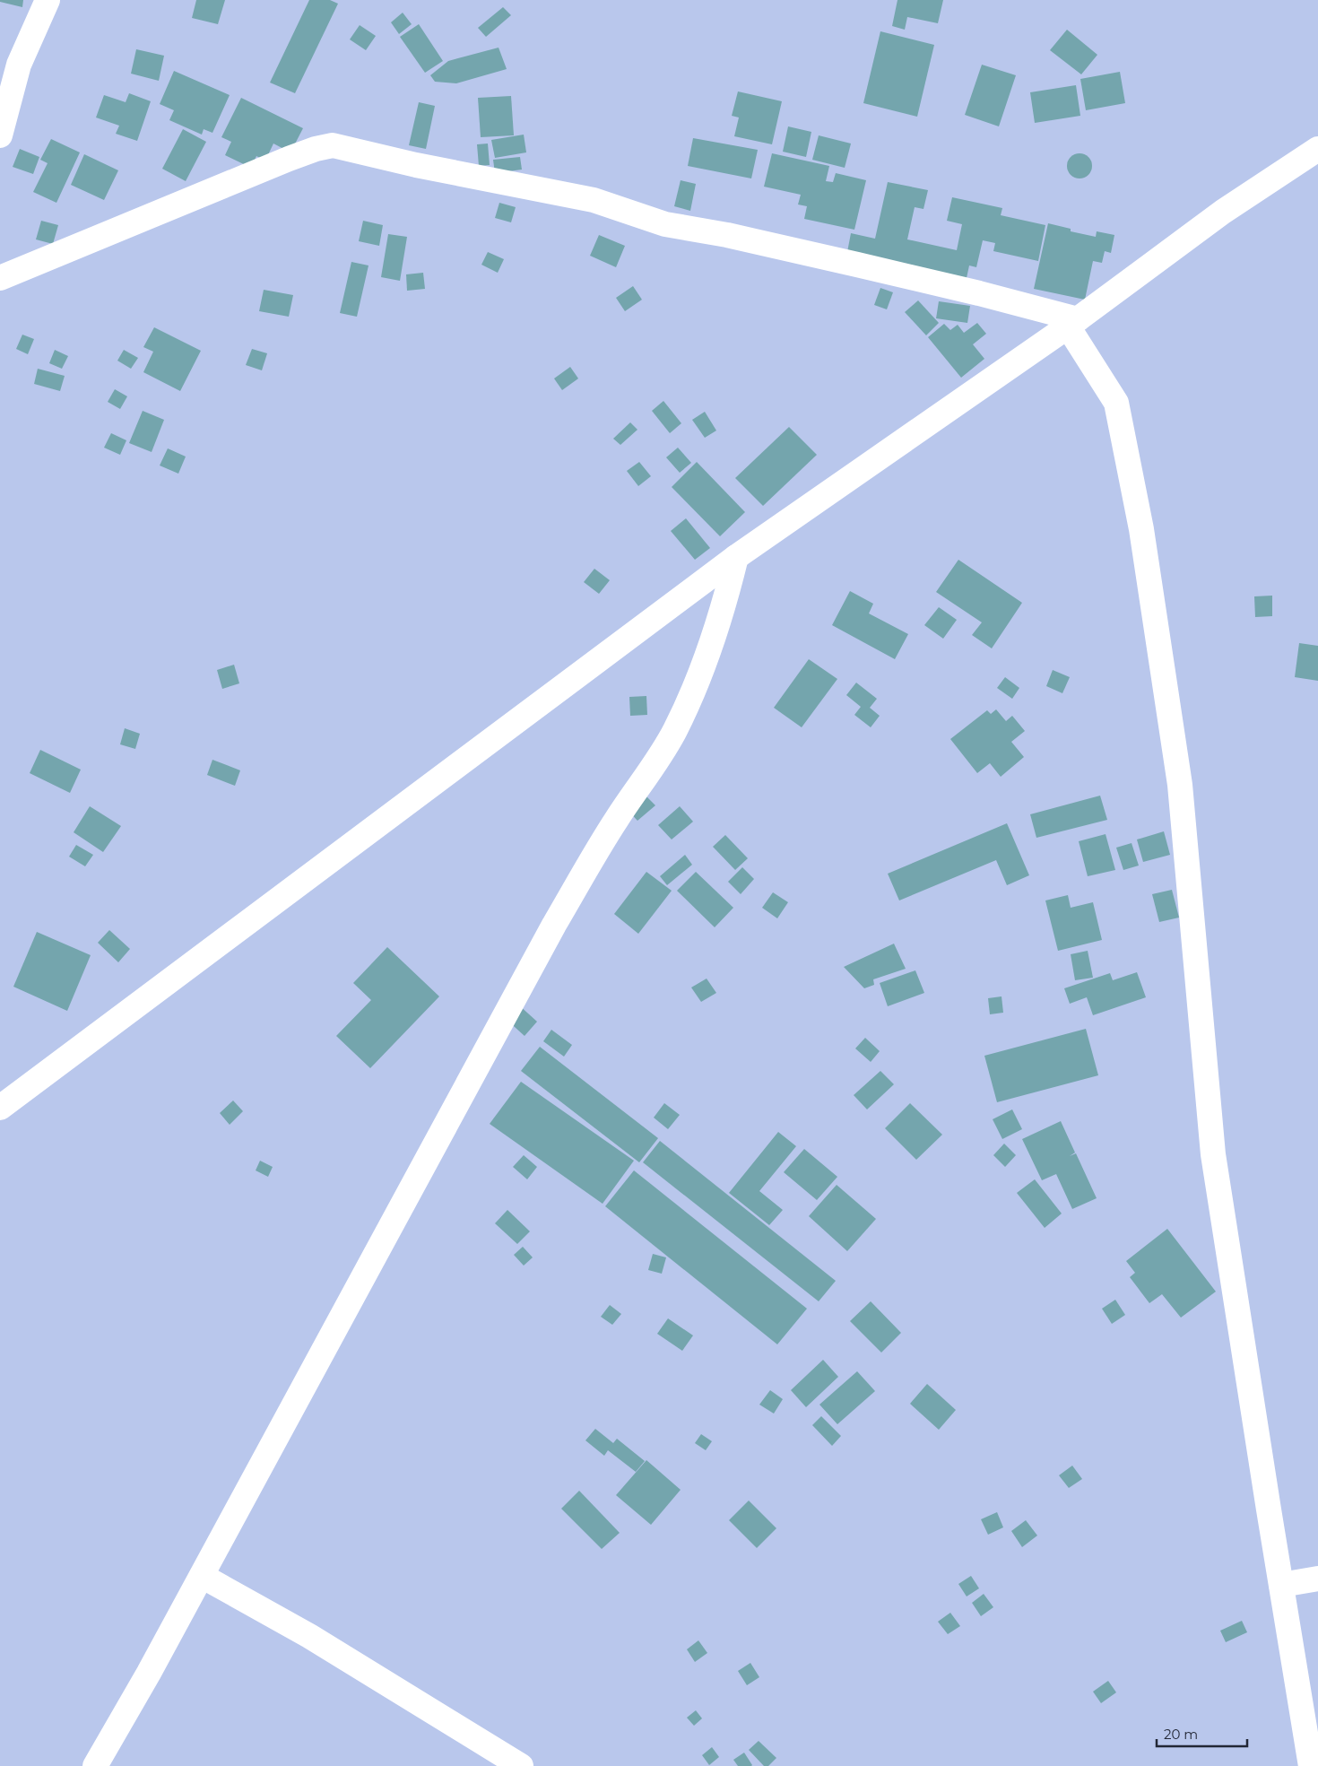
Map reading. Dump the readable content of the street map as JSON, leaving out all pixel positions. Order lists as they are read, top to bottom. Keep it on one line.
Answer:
{"scale_bar":"20 m"}
